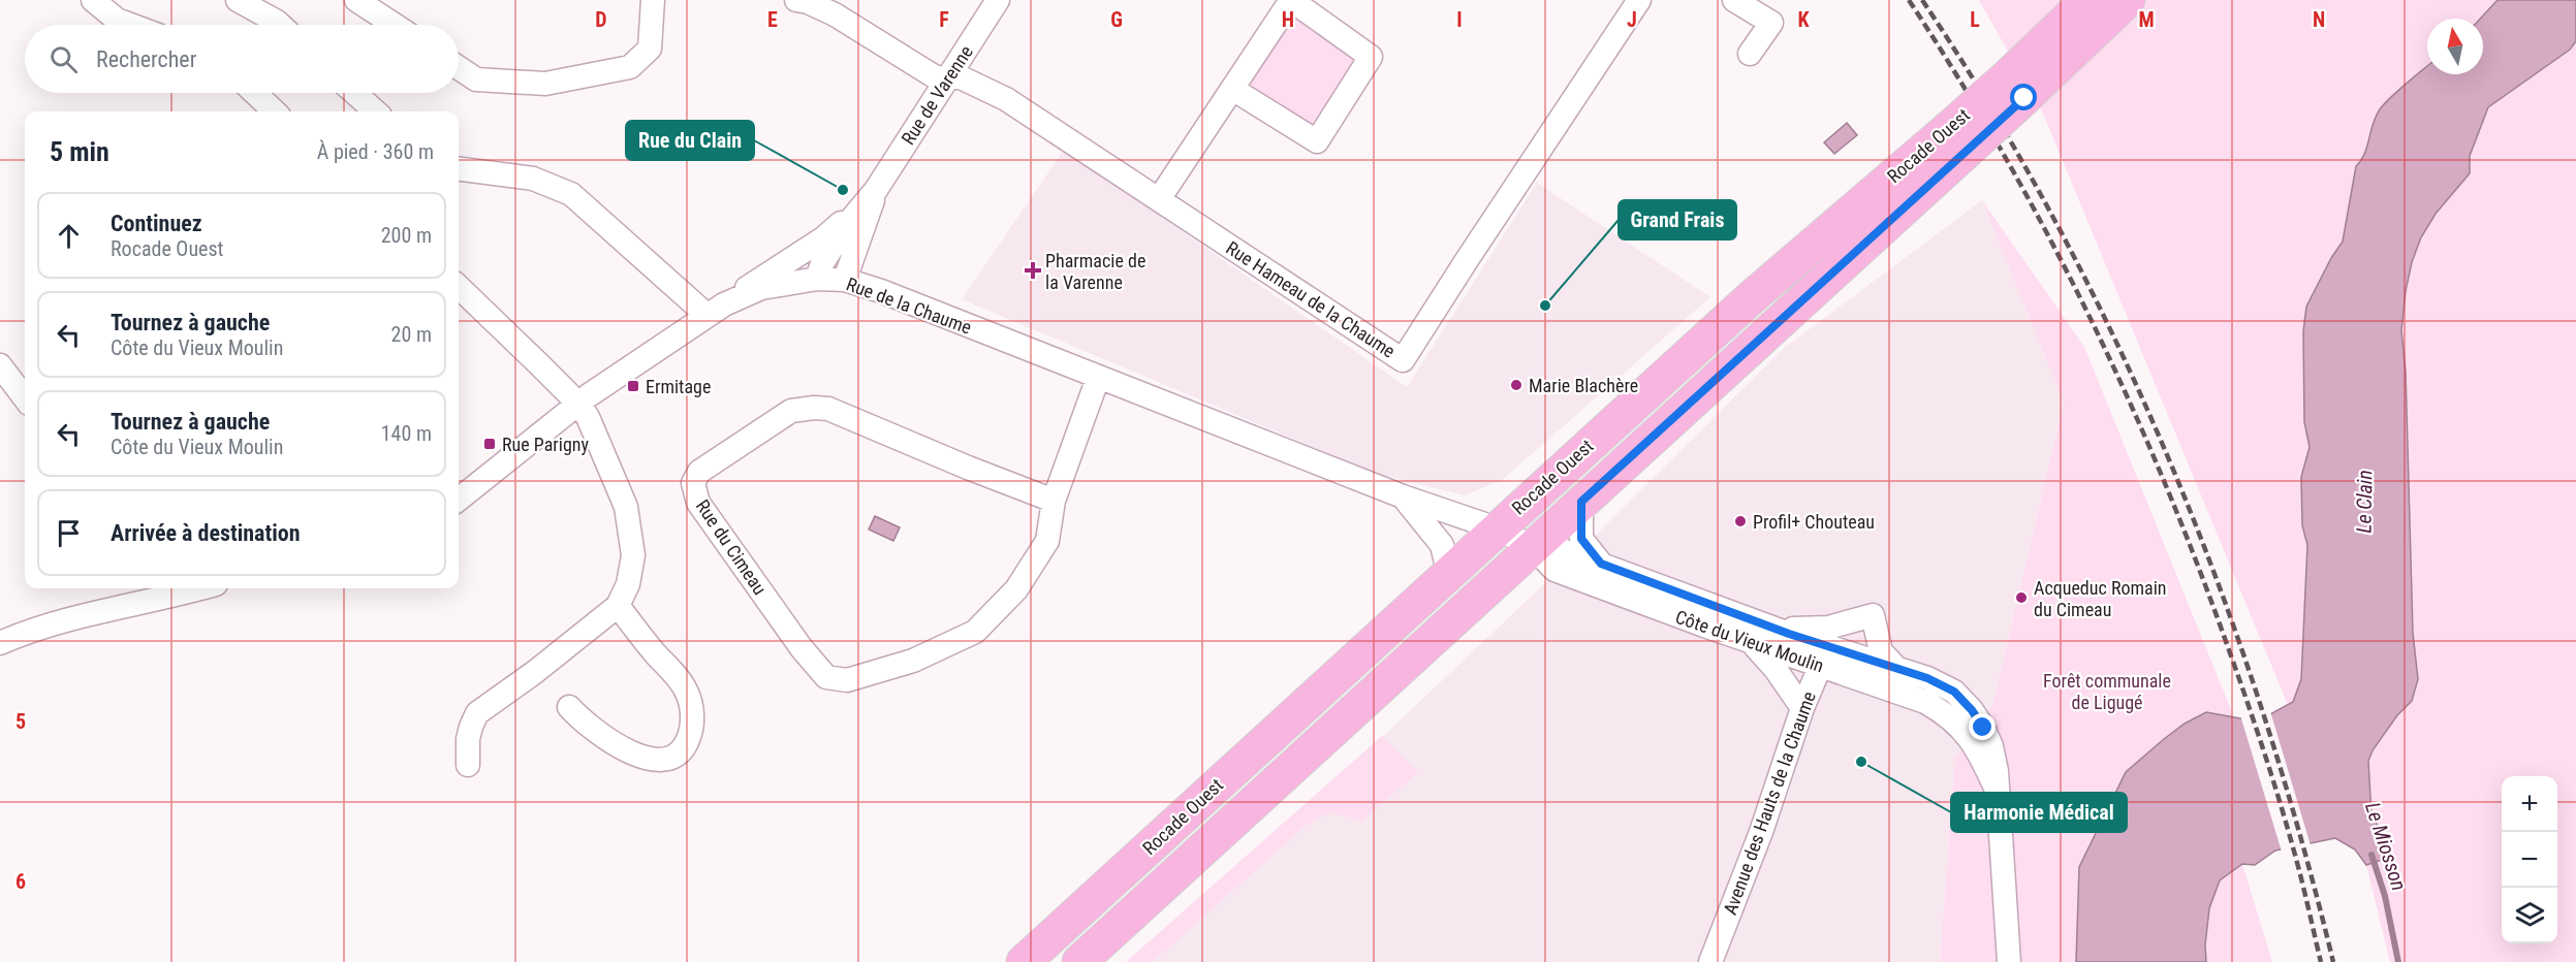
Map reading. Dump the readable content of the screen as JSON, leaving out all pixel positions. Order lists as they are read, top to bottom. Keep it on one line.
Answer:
{"streets":{"main road":["Rocade Ouest"],"street":["Rue de Varenne","Rue Hameau de la Chaume","Rue de la Chaume","Rue du Cimeau","Côte du Vieux Moulin","Avenue des Hauts de la Chaume"]},"crossings":[["Rue de Varenne","Rue Hameau de la Chaume"],["Rue de Varenne","Rue de la Chaume"],["Rocade Ouest","Rue de la Chaume"],["Rocade Ouest","Côte du Vieux Moulin"],["Rue de la Chaume","Rue du Cimeau"],["Rue de la Chaume","Côte du Vieux Moulin"],["Côte du Vieux Moulin","Avenue des Hauts de la Chaume"]],"water":["Le Clain","Le Miosson"],"parks":["Forêt communale de Ligugé"],"places":{"other":["Rue du Clain","Grand Frais","Marie Blachère","Profil+ Chouteau","Acqueduc Romain du Cimeau","Harmonie Médical"],"health":["Pharmacie de la Varenne"],"transit":["Ermitage","Rue Parigny"]},"north":"top","page":{"search":"Rechercher","heading":["5 min","À pied · 360 m"],"list":[["Continuez","Rocade Ouest","200 m"],["Tournez à gauche","Côte du Vieux Moulin","20 m"],["Tournez à gauche","Côte du Vieux Moulin","140 m"],"Arrivée à destination"],"map_buttons":["+","−"]},"grid":{"columns":["D","E","F","G","H","I","J","K","L","M","N"],"rows":["5","6"]}}
